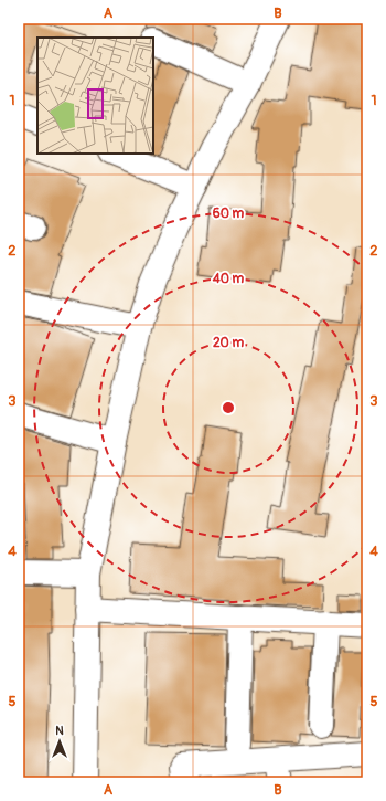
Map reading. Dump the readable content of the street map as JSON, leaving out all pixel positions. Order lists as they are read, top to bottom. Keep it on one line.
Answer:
{"north":"top","grid":{"columns":["A","B"],"rows":["1","2","3","4","5"]},"rings":["60 m","40 m","20 m"]}
